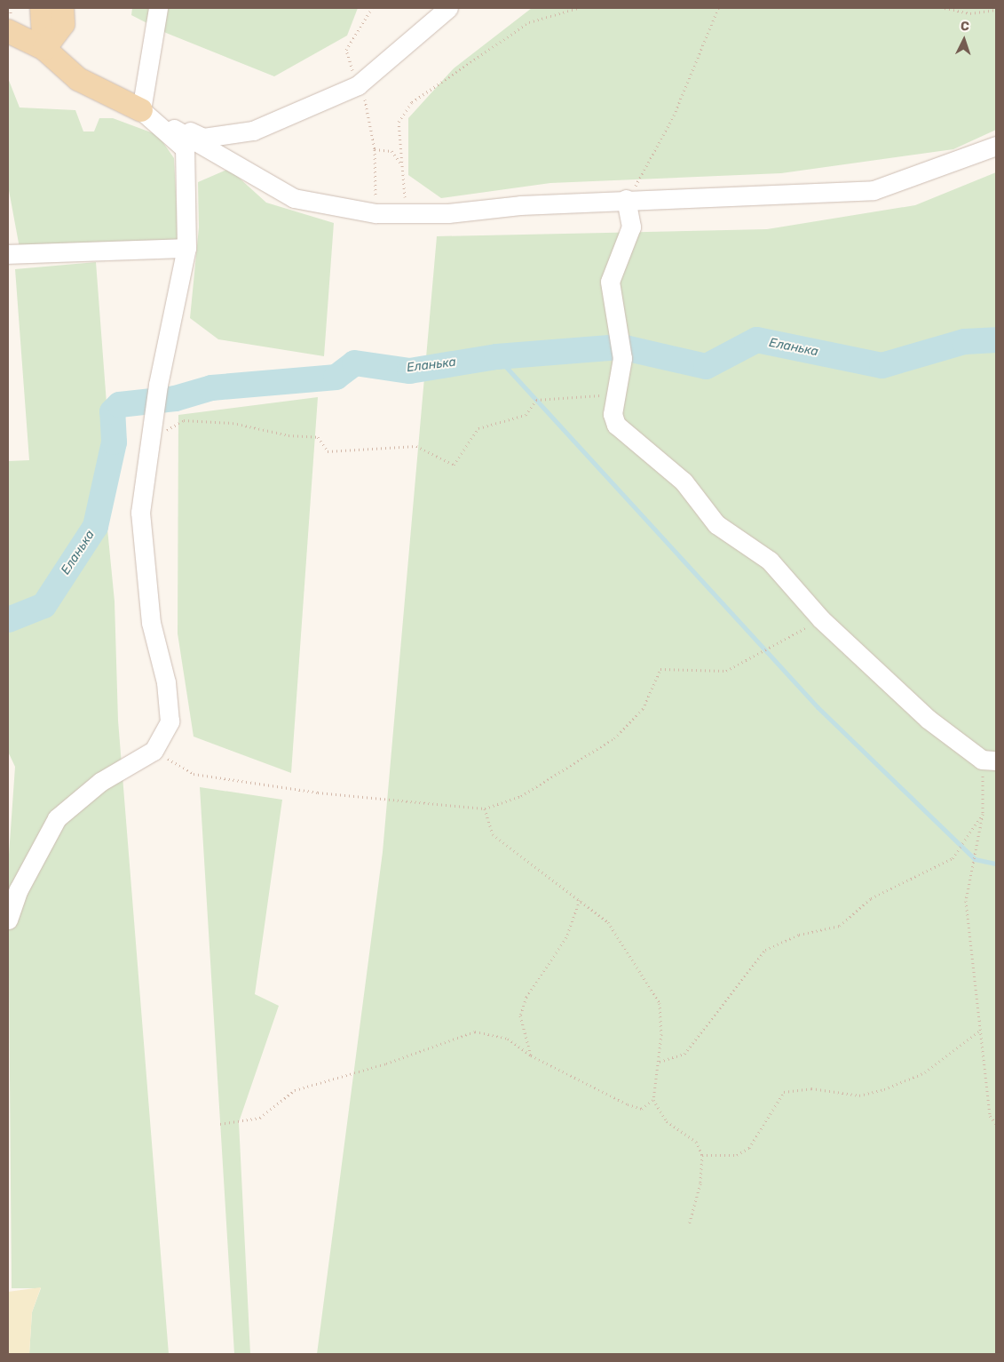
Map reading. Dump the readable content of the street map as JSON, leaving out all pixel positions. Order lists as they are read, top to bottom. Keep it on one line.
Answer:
{"water":["Еланька"],"north":"top"}
